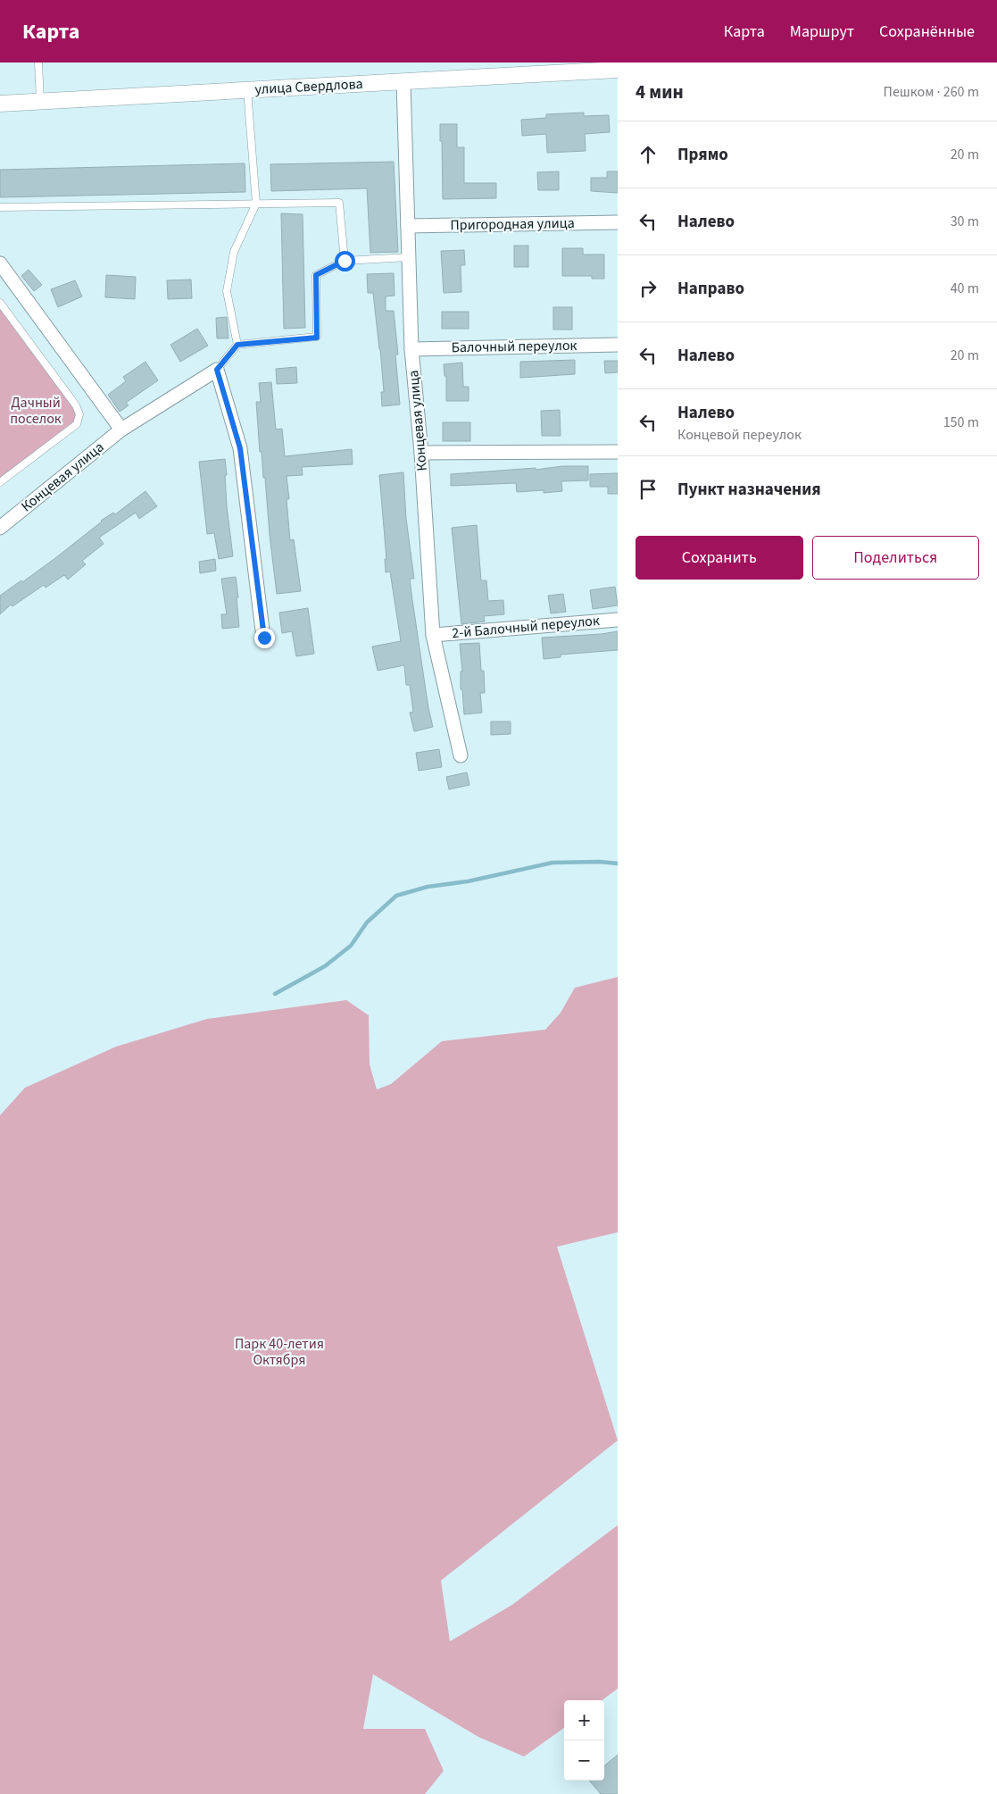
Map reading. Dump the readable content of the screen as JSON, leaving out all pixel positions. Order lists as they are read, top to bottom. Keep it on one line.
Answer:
{"streets":{"street":["улица Свердлова","Пригородная улица","Балочный переулок","Концевая улица","2-й Балочный переулок"]},"crossings":[["улица Свердлова","Концевая улица"],["Пригородная улица","Концевая улица"],["Балочный переулок","Концевая улица"],["Концевая улица","2-й Балочный переулок"]],"parks":["Дачный поселок","Парк 40-летия Октября"],"page":{"header":"Карта","nav":["Карта","Маршрут","Сохранённые"],"heading":["4 мин","Пешком · 260 m"],"list":[["Прямо","20 m"],["Налево","30 m"],["Направо","40 m"],["Налево","20 m"],["Налево","Концевой переулок","150 m"],"Пункт назначения"],"buttons":["Сохранить","Поделиться"],"map_buttons":["+","−"]}}
